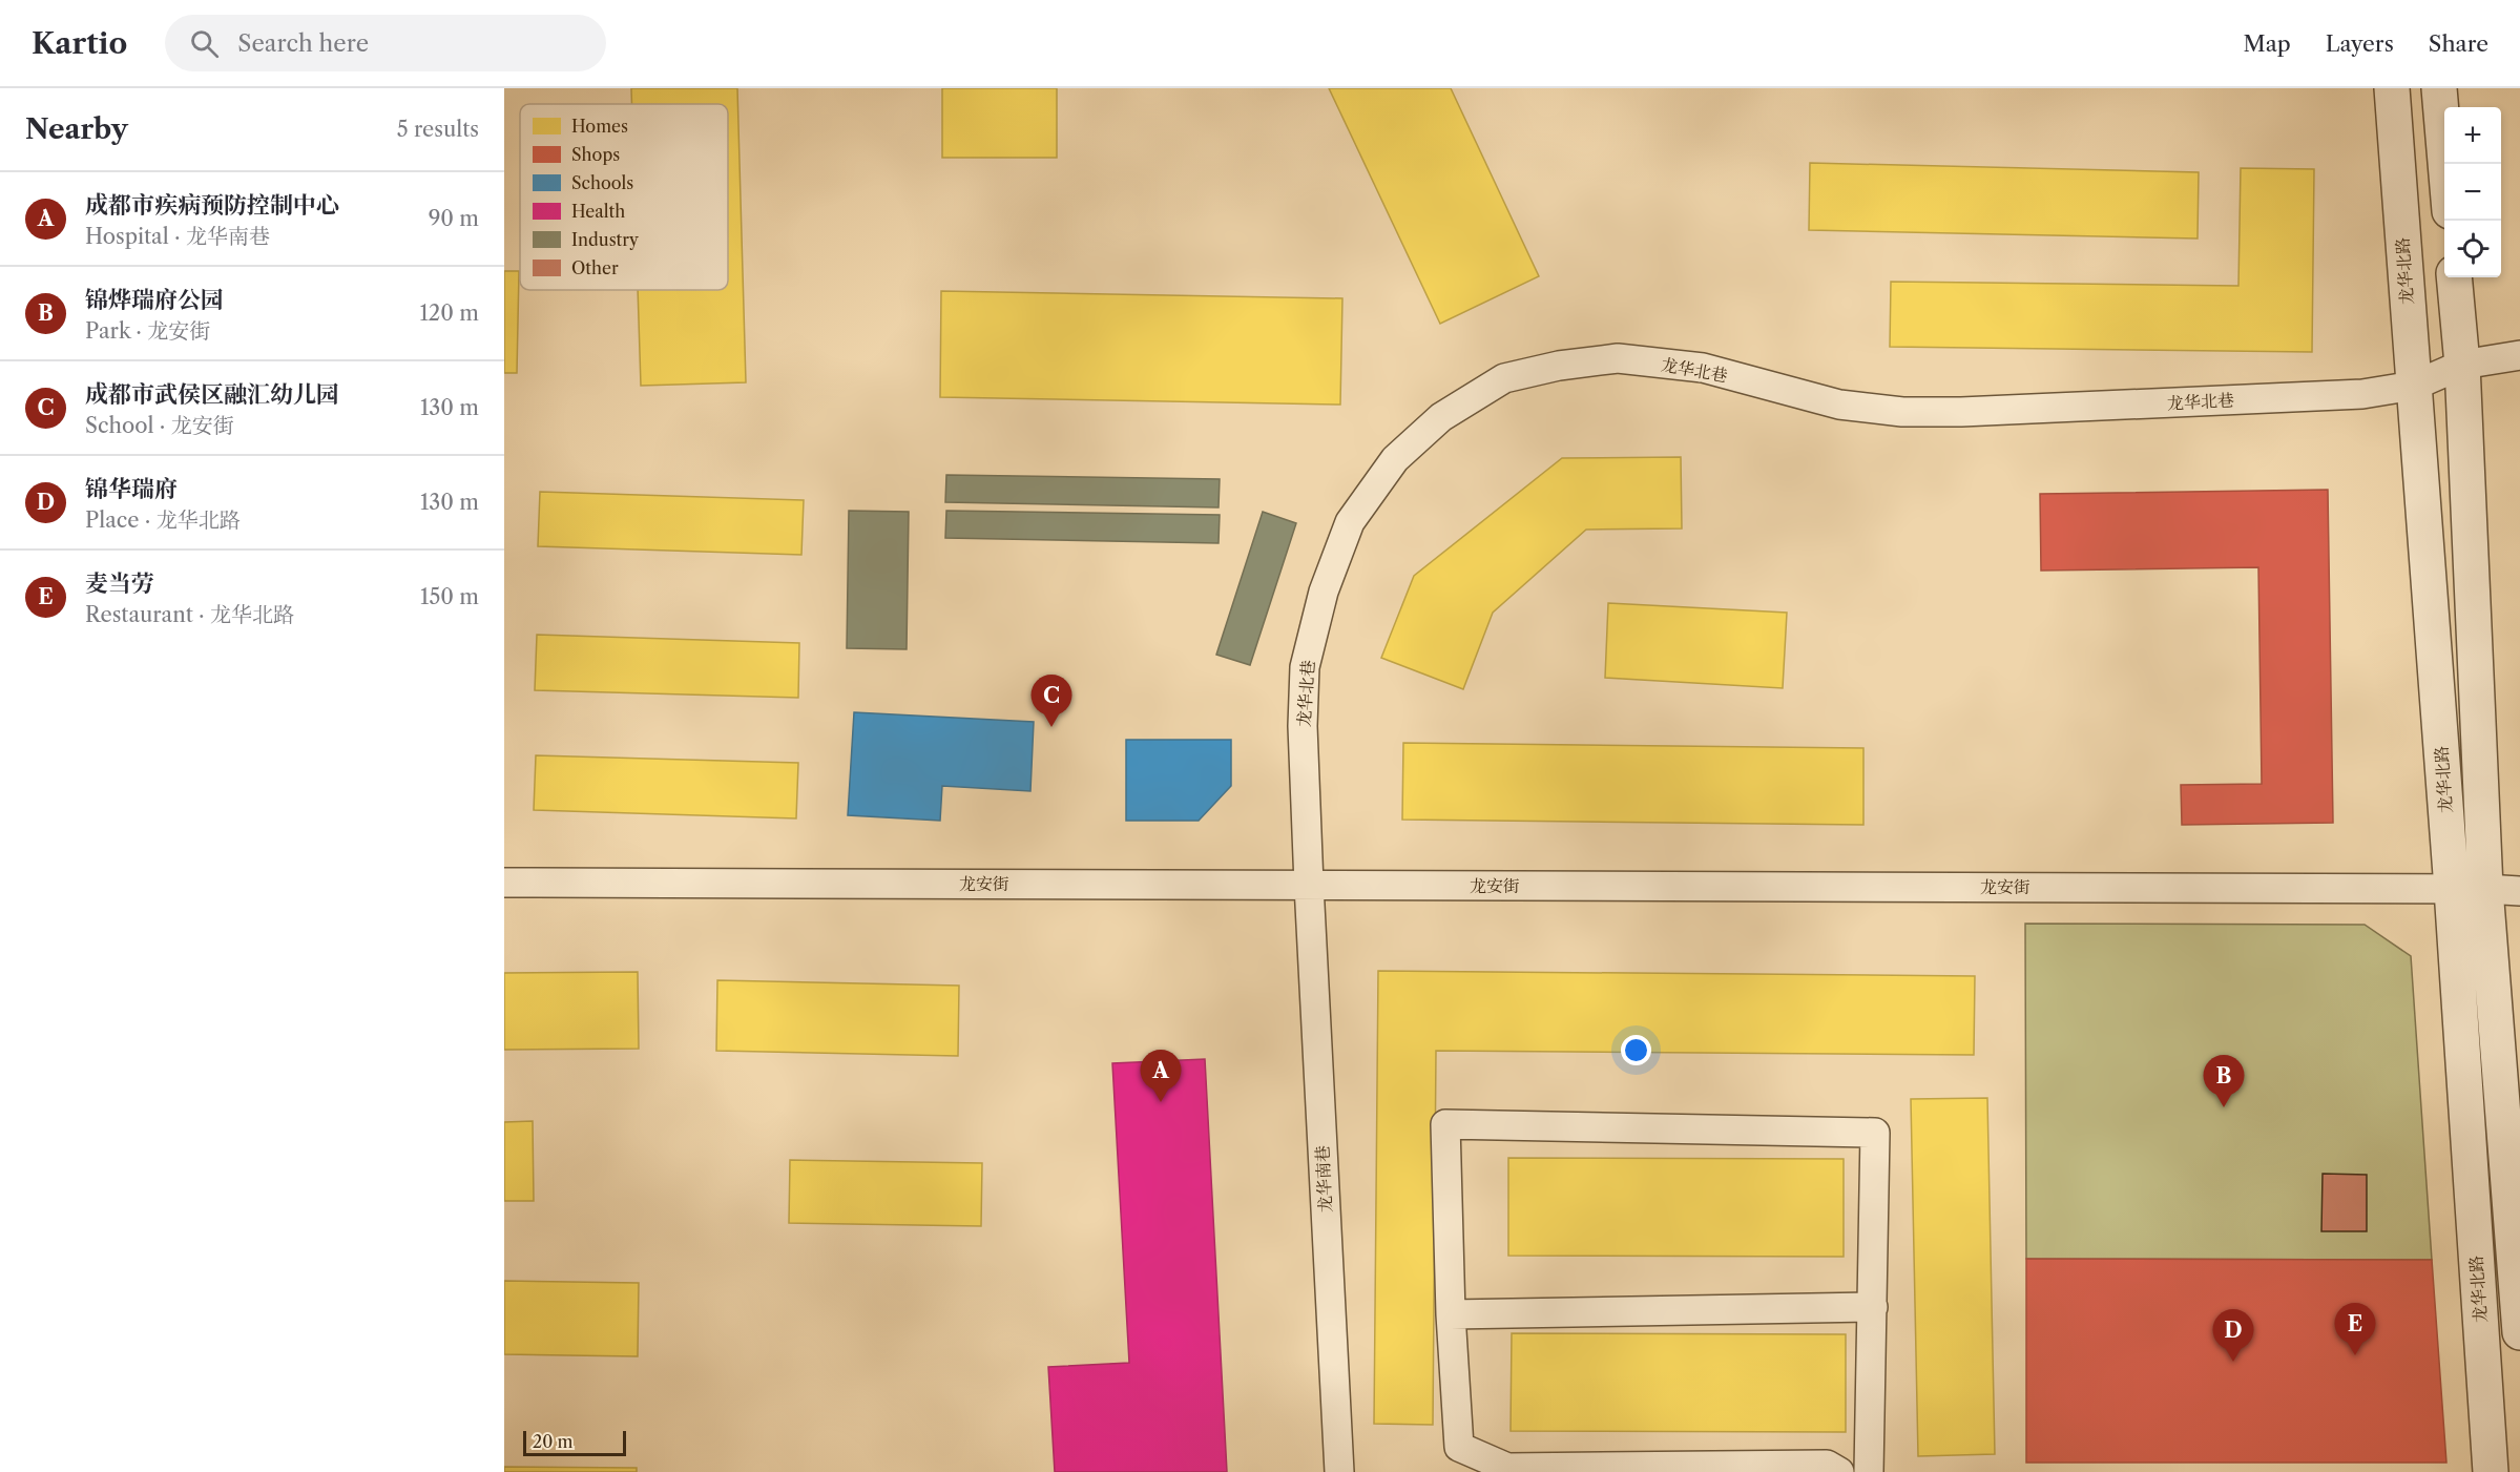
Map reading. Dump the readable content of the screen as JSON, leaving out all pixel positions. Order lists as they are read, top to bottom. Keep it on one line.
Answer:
{"streets":{"street":["龙华北路","龙华北巷","龙安街","龙华南巷"]},"crossings":[["龙华北路","龙华北巷"],["龙华北路","龙安街"],["龙华北巷","龙安街"],["龙华北巷","龙华南巷"],["龙安街","龙华南巷"]],"legend":["Homes","Shops","Schools","Health","Industry","Other"],"scale_bar":"20 m","page":{"header":"Kartio","search":"Search here","nav":["Map","Layers","Share"],"heading":["Nearby","5 results"],"map_buttons":["+","−"],"list":[{"mark":"A","name":"成都市疾病预防控制中心","note":"Hospital · 龙华南巷","value":"90 m"},{"mark":"B","name":"锦烨瑞府公园","note":"Park · 龙安街","value":"120 m"},{"mark":"C","name":"成都市武侯区融汇幼儿园","note":"School · 龙安街","value":"130 m"},{"mark":"D","name":"锦华瑞府","note":"Place · 龙华北路","value":"130 m"},{"mark":"E","name":"麦当劳","note":"Restaurant · 龙华北路","value":"150 m"}],"pins":["C","A","B","E","D"],"scale":"20 m"}}
